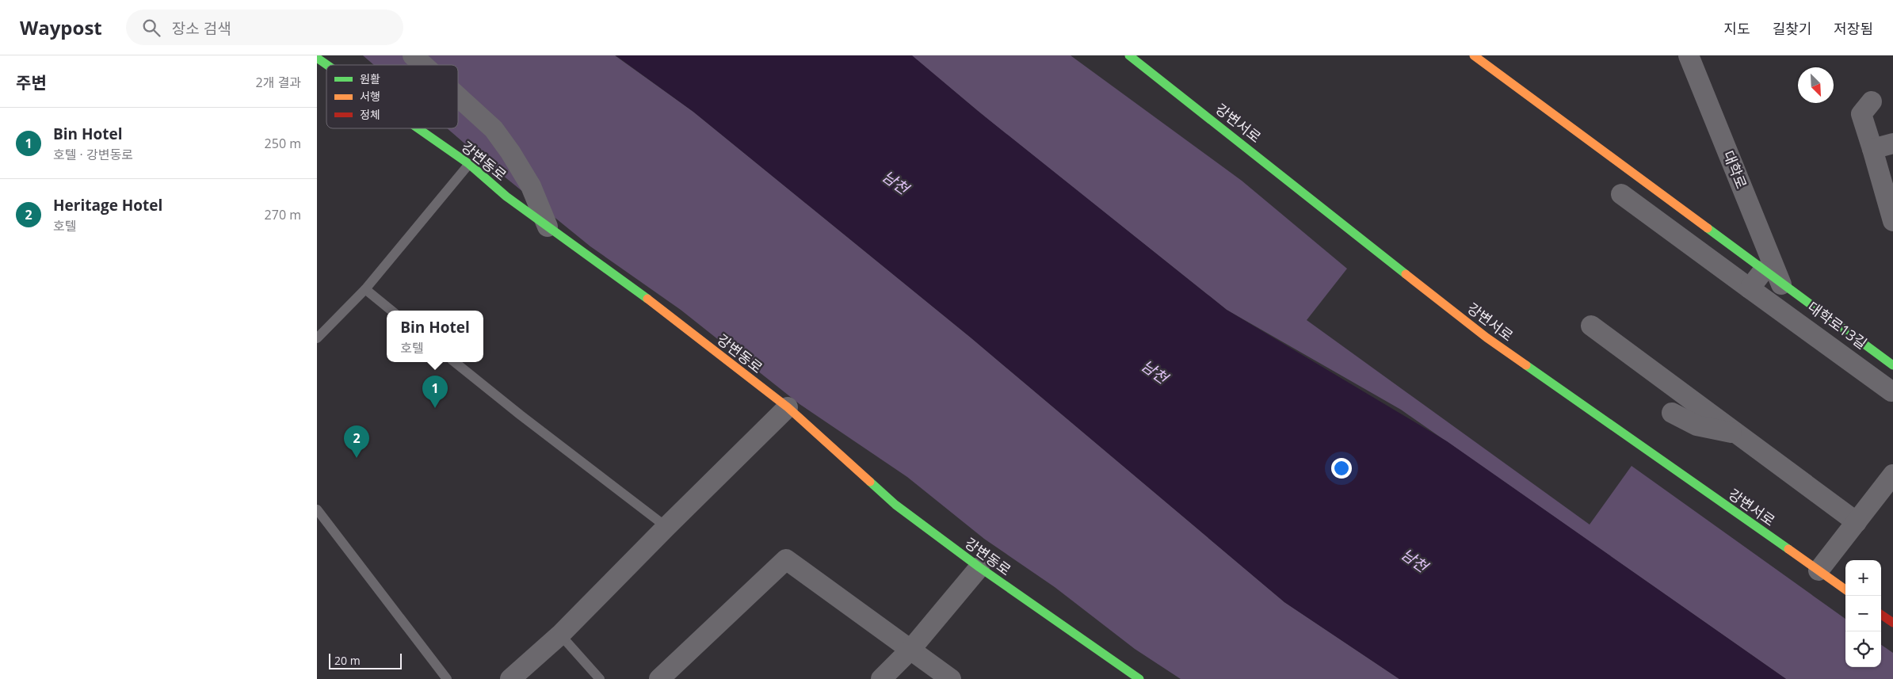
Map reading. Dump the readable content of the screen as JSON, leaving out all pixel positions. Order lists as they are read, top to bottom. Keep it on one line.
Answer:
{"streets":{"street":["강변서로","강변동로","대학로","대학로13길"]},"crossings":[["대학로","대학로13길"]],"water":["남천"],"legend":["원활","서행","정체"],"scale_bar":"20 m","north":"bottom right","page":{"header":"Waypost","search":"장소 검색","nav":["지도","길찾기","저장됨"],"heading":["주변","2개 결과"],"list":[{"mark":"1","name":"Bin Hotel","note":"호텔 · 강변동로","value":"250 m"},{"mark":"2","name":"Heritage Hotel","note":"호텔","value":"270 m"}],"popup":["Bin Hotel","호텔"],"pins":["1","2"],"map_buttons":["+","−"],"scale":"20 m"}}
